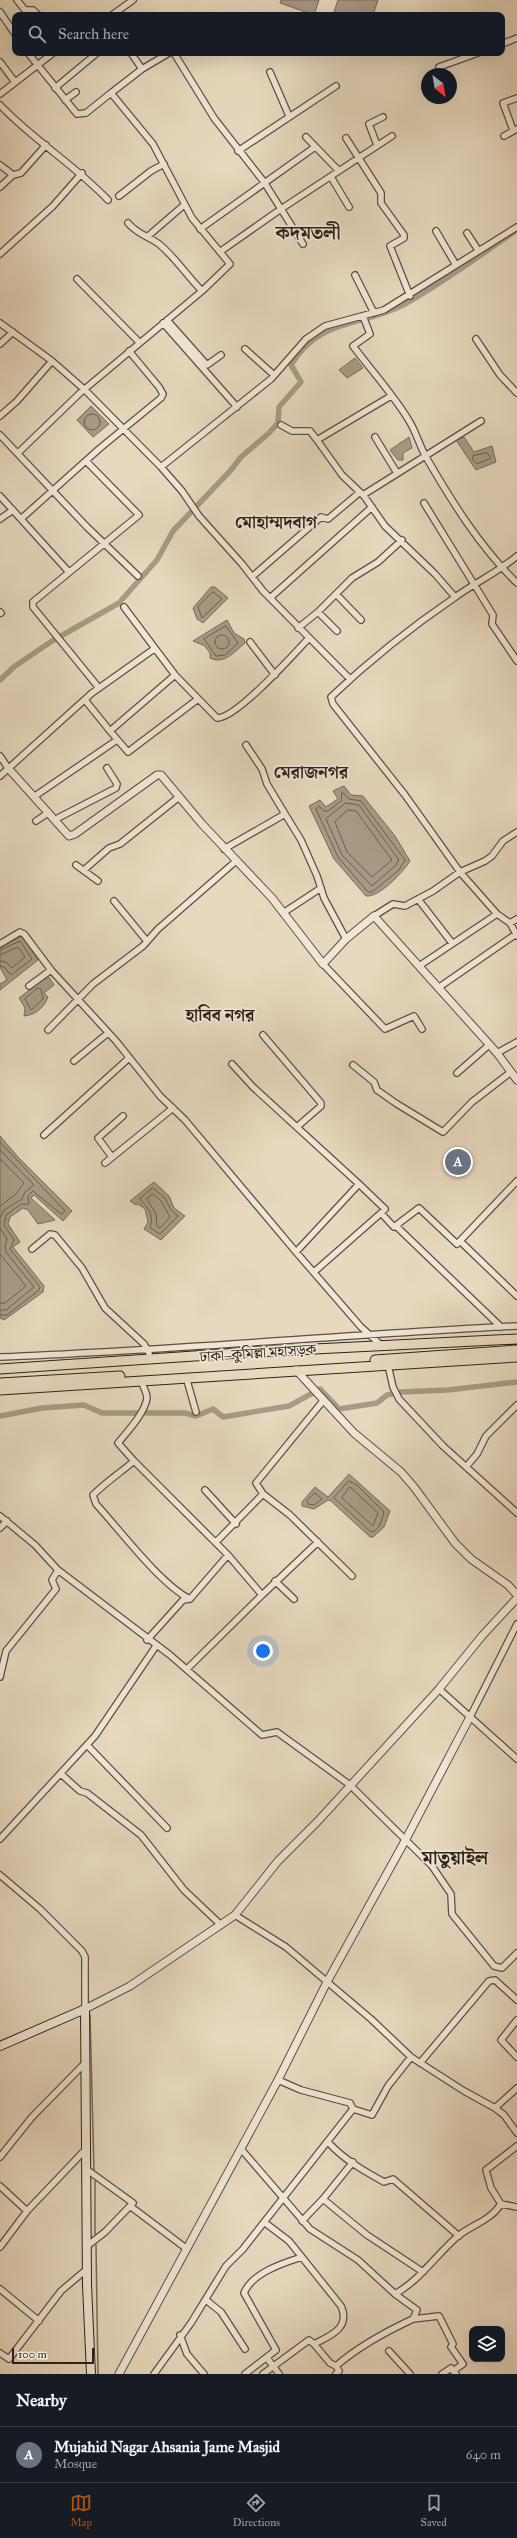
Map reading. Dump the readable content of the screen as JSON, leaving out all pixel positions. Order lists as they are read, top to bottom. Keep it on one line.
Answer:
{"streets":{"highway":["ঢাকা–কুমিল্লা মহাসড়ক"]},"districts":["কদমতলী","মোহাম্মদবাগ","মেরাজনগর","হাবিব নগর","মাতুয়াইল"],"scale_bar":"100 m","north":"bottom right","page":{"search":"Search here","pins":"A","scale":"100 m","heading":"Nearby","list":[{"mark":"A","name":"Mujahid Nagar Ahsania Jame Masjid","note":"Mosque","value":"640 m"}],"nav":["Map","Directions","Saved"]}}
